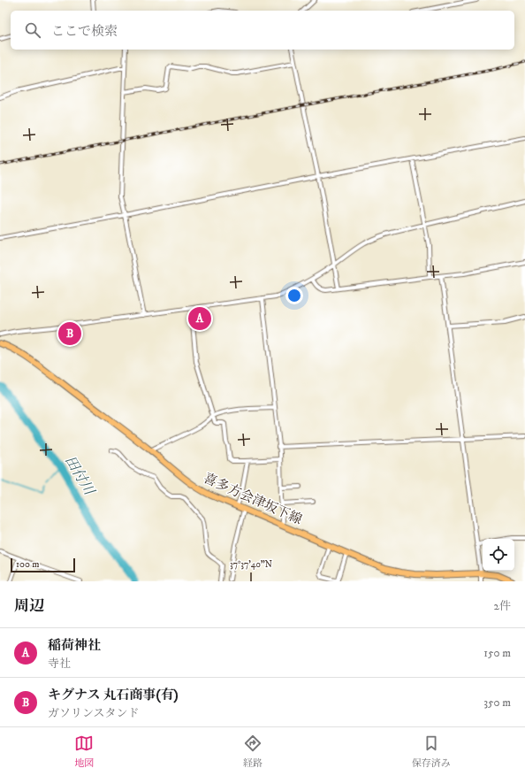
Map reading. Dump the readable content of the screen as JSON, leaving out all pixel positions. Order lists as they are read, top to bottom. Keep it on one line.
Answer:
{"streets":{"main road":["喜多方会津坂下線"]},"water":["田付川"],"scale_bar":"100 m","page":{"search":"ここで検索","pins":["A","B"],"scale":"100 m","heading":["周辺","2件"],"list":[{"mark":"A","name":"稲荷神社","note":"寺社","value":"150 m"},{"mark":"B","name":"キグナス 丸石商事(有)","note":"ガソリンスタンド","value":"350 m"}],"nav":["地図","経路","保存済み"]},"coordinates":["37°37'40\"N"]}
